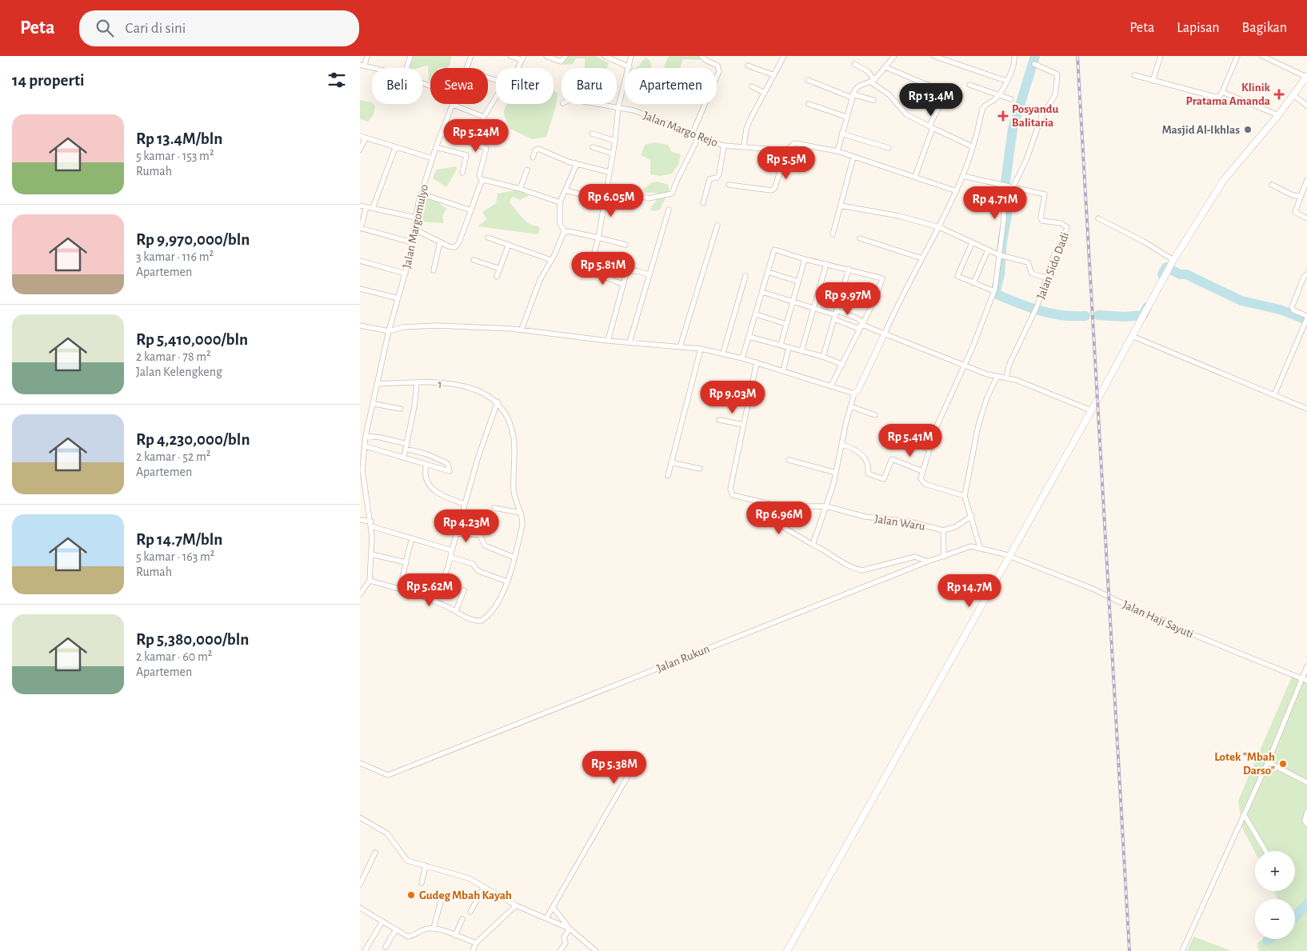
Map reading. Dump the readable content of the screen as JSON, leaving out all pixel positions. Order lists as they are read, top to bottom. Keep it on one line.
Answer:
{"streets":{"street":["Jalan Margo Rejo","Jalan Margomulyo","Jalan Sido Dadi","1","Jalan Waru","Jalan Haji Sayuti","Jalan Rukun"]},"crossings":[["Jalan Margomulyo","1"],["Jalan Haji Sayuti","Jalan Rukun"]],"places":{"health":["Klinik Pratama Amanda","Posyandu Balitaria"],"other":["Masjid Al-Ikhlas","Lotek \"Mbah Darso\"","Gudeg Mbah Kayah"]},"page":{"header":"Peta","search":"Cari di sini","nav":["Peta","Lapisan","Bagikan"],"heading":"14 properti","chip":["Beli","Sewa","Filter","Baru","Apartemen"],"price":["Rp 13.4M","Rp 5.24M","Rp 5.5M","Rp 6.05M","Rp 4.71M","Rp 5.81M","Rp 9.97M","Rp 9.03M","Rp 5.41M","Rp 6.96M","Rp 4.23M","Rp 5.62M","Rp 14.7M","Rp 5.38M"],"list":[{"name":"Rp 13.4M/bln","note":"5 kamar · 153 m² · Rumah"},{"name":"Rp 9,970,000/bln","note":"3 kamar · 116 m² · Apartemen"},{"name":"Rp 5,410,000/bln","note":"2 kamar · 78 m² · Jalan Kelengkeng"},{"name":"Rp 4,230,000/bln","note":"2 kamar · 52 m² · Apartemen"},{"name":"Rp 14.7M/bln","note":"5 kamar · 163 m² · Rumah"},{"name":"Rp 5,380,000/bln","note":"2 kamar · 60 m² · Apartemen"}],"map_buttons":["+","−"]}}
